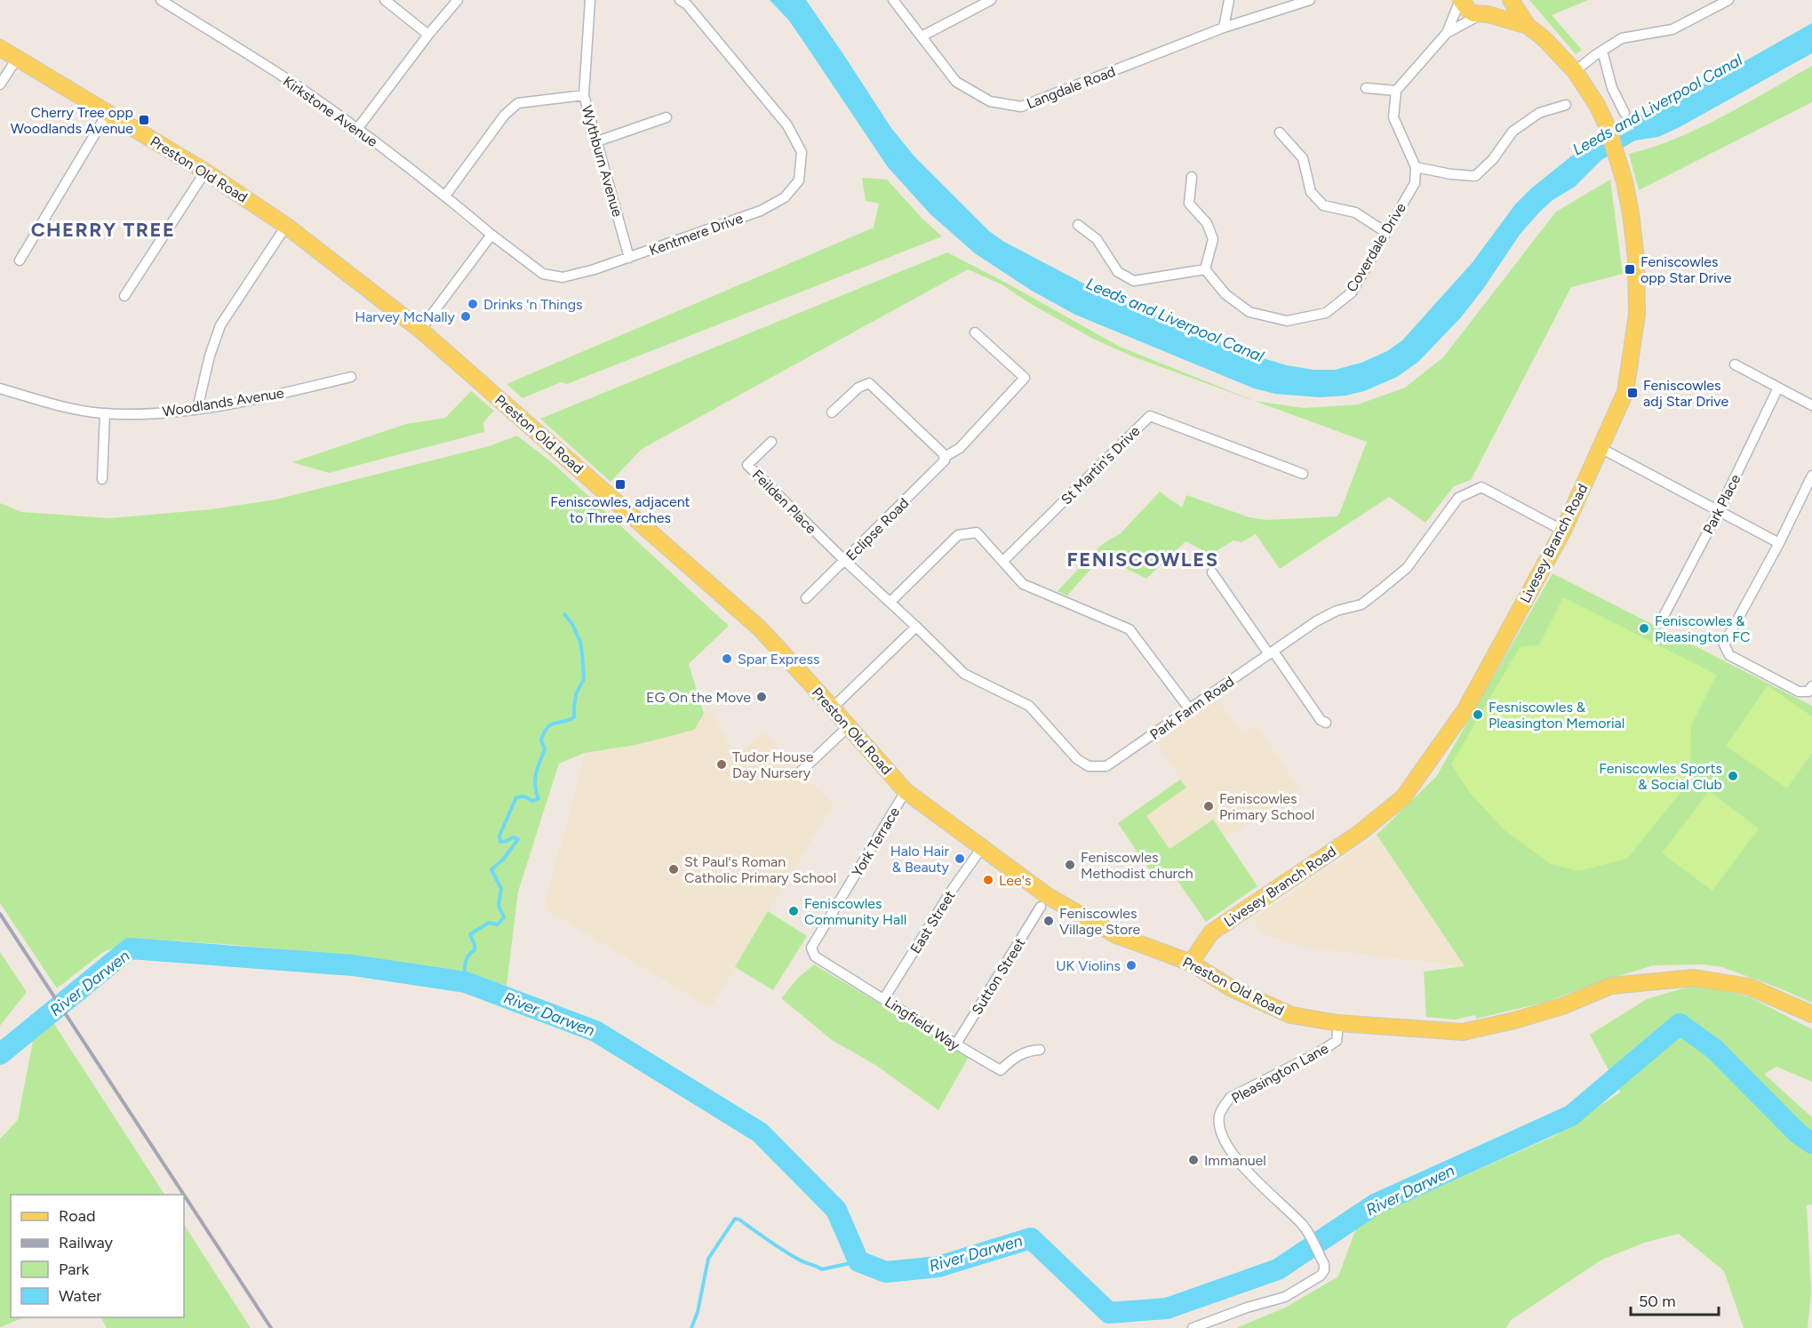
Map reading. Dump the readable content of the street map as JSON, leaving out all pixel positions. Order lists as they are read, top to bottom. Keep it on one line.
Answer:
{"streets":{"main road":["Preston Old Road","Livesey Branch Road"],"street":["Langdale Road","Kirkstone Avenue","Wythburn Avenue","Kentmere Drive","Coverdale Drive","Woodlands Avenue","St Martin's Drive","Feilden Place","Park Place","Eclipse Road","Park Farm Road","York Terrace","East Street","Sutton Street","Lingfield Way","Pleasington Lane"]},"crossings":[["Kirkstone Avenue","Kentmere Drive"],["Wythburn Avenue","Kentmere Drive"],["Preston Old Road","Livesey Branch Road"],["Preston Old Road","York Terrace"],["Preston Old Road","East Street"],["Preston Old Road","Pleasington Lane"],["Feilden Place","Eclipse Road"],["Feilden Place","Park Farm Road"],["Eclipse Road","Park Farm Road"],["Livesey Branch Road","Park Farm Road"],["York Terrace","Lingfield Way"],["East Street","Lingfield Way"],["Sutton Street","Lingfield Way"]],"districts":["CHERRY TREE","FENISCOWLES"],"water":["Leeds and Liverpool Canal","River Darwen"],"places":{"transit":["Cherry Tree opp Woodlands Avenue","Feniscowles opp Star Drive","Feniscowles adj Star Drive","Feniscowles, adjacent to Three Arches"],"other":["Drinks 'n Things","Harvey McNally","Feniscowles & Pleasington FC","Spar Express","EG On the Move","Fesniscowles & Pleasington Memorial","Tudor House Day Nursery","Feniscowles Sports & Social Club","Feniscowles Primary School","Halo Hair & Beauty","Feniscowles Methodist church","St Paul's Roman Catholic Primary School","Lee's","Feniscowles Community Hall","Feniscowles Village Store","UK Violins","Immanuel"]},"legend":["Road","Railway","Park","Water"],"scale_bar":"50 m"}
